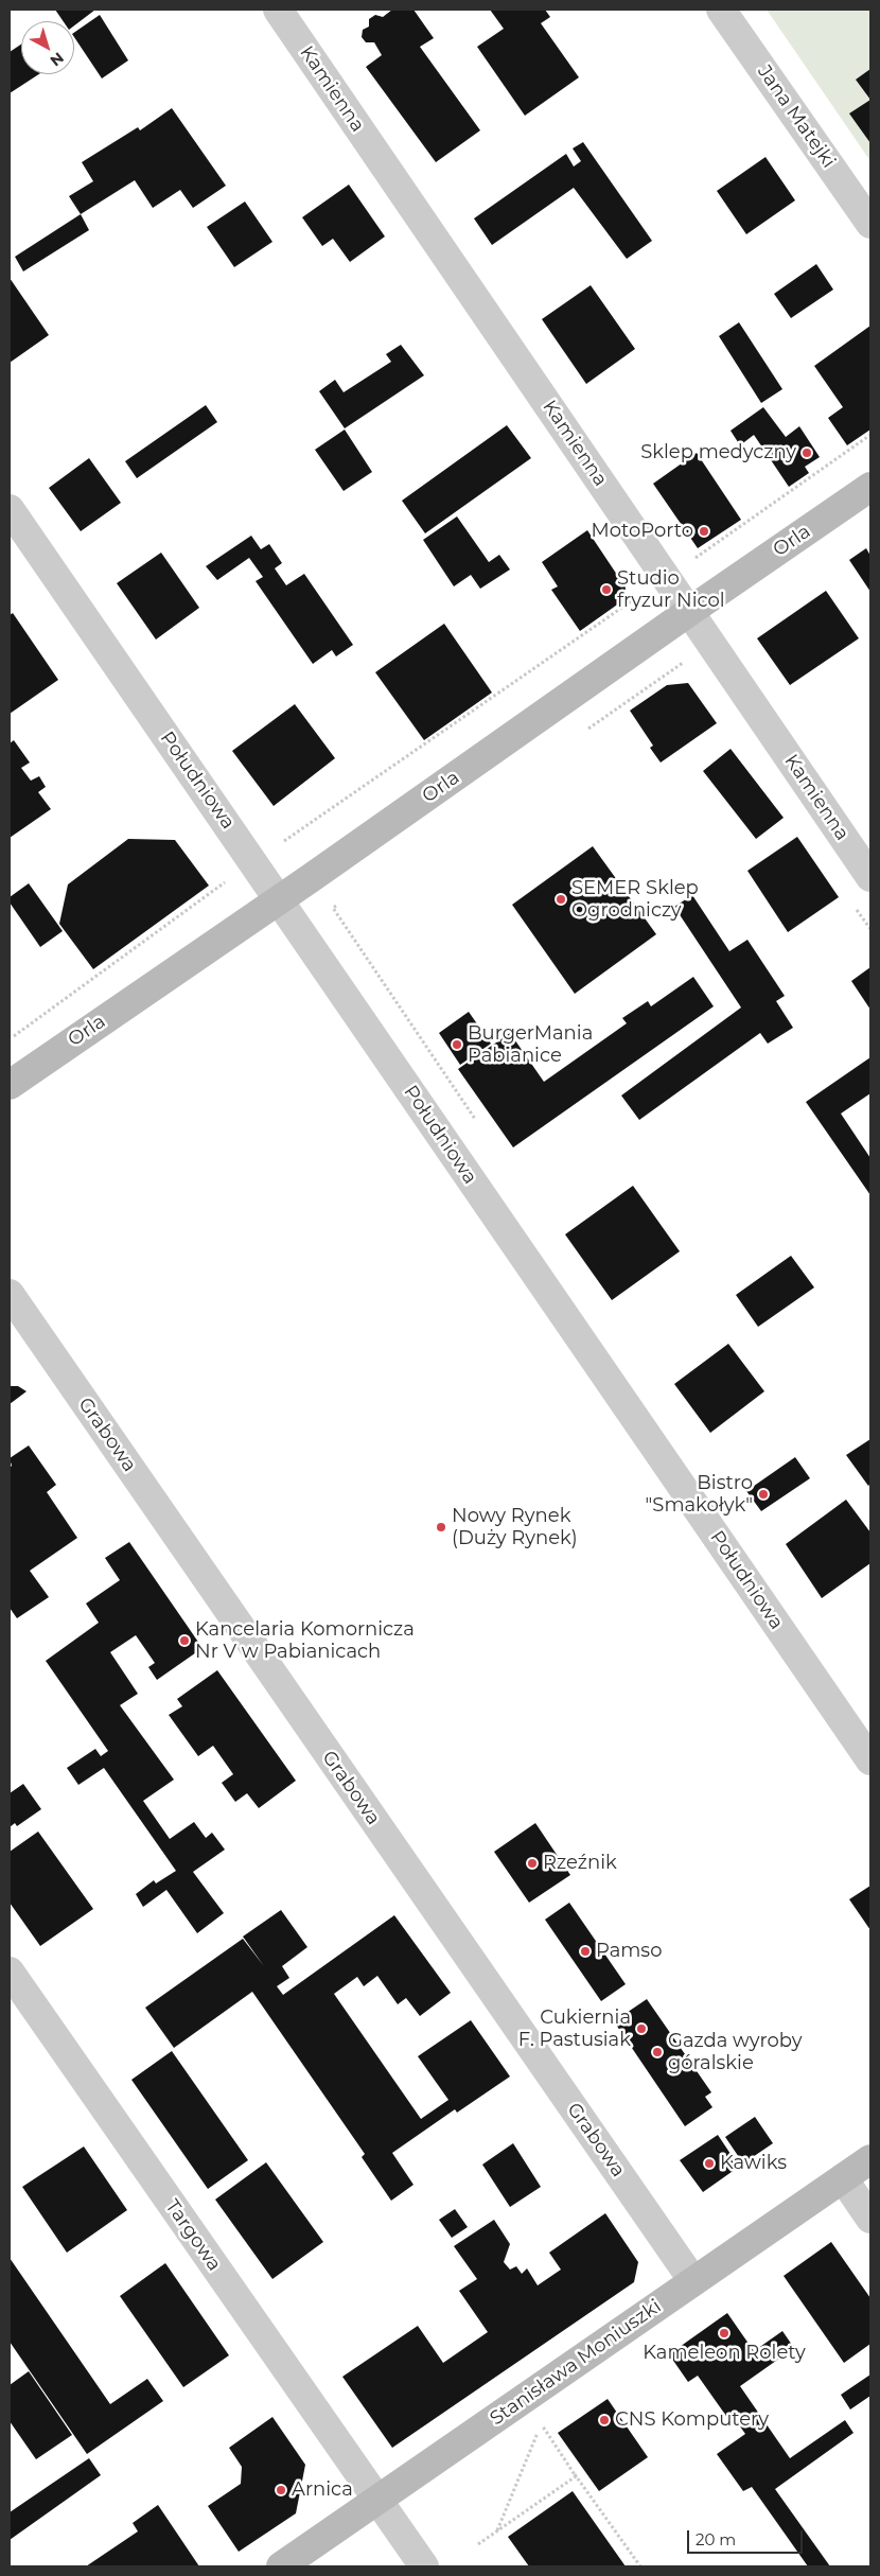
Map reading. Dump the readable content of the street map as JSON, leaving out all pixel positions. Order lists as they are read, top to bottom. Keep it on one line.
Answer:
{"streets":{"street":["Kamienna","Jana Matejki","Orla","Południowa","Grabowa","Targowa","Stanisława Moniuszki"]},"crossings":[["Kamienna","Orla"],["Orla","Południowa"],["Grabowa","Stanisława Moniuszki"],["Targowa","Stanisława Moniuszki"]],"places":["Sklep medyczny","MotoPorto","Studio fryzur Nicol","SEMER Sklep Ogrodniczy","BurgerMania Pabianice","Bistro \"Smakołyk\"","Nowy Rynek (Duży Rynek)","Kancelaria Komornicza Nr V w Pabianicach","Rzeźnik","Pamso","Cukiernia F. Pastusiak","Gazda wyroby góralskie","Kawiks","Kameleon Rolety","CNS Komputery","Arnica"],"scale_bar":"20 m","north":"bottom right"}
